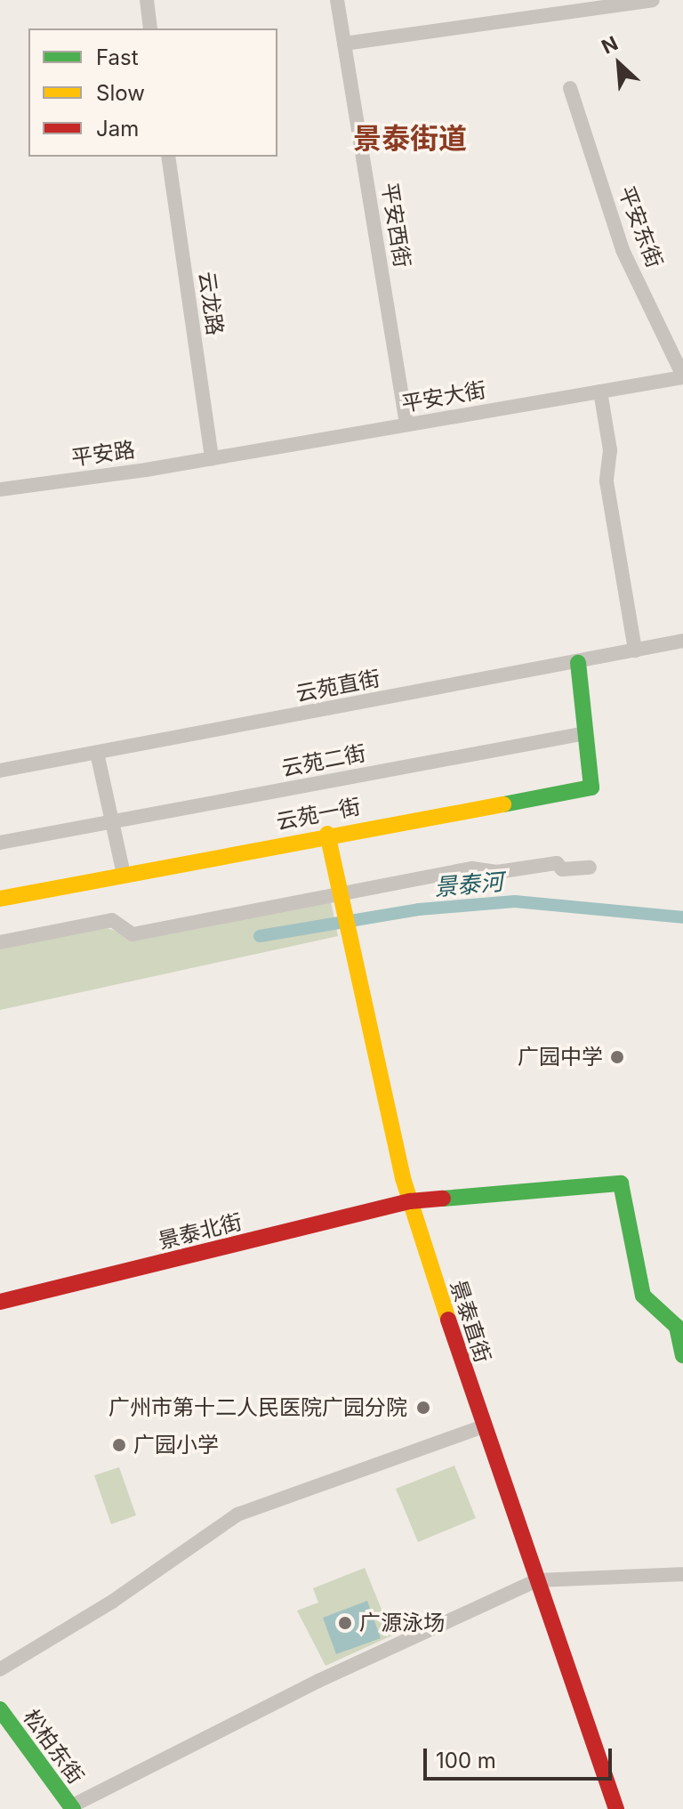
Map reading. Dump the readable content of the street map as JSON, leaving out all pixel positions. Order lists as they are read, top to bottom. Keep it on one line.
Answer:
{"streets":{"street":["平安西街","平安东街","云龙路","平安大街","平安路","云苑直街","云苑二街","云苑一街","景泰北街","景泰直街","松柏东街"]},"crossings":[["平安西街","平安大街"],["平安东街","平安大街"],["云龙路","平安大街"],["云龙路","平安路"],["平安大街","平安路"],["云苑二街","云苑一街"],["云苑一街","景泰直街"],["景泰北街","景泰直街"]],"districts":["景泰街道"],"water":["景泰河"],"places":["广园中学","广州市第十二人民医院广园分院","广园小学","广源泳场"],"legend":["Fast","Slow","Jam"],"scale_bar":"100 m","north":"top left"}
